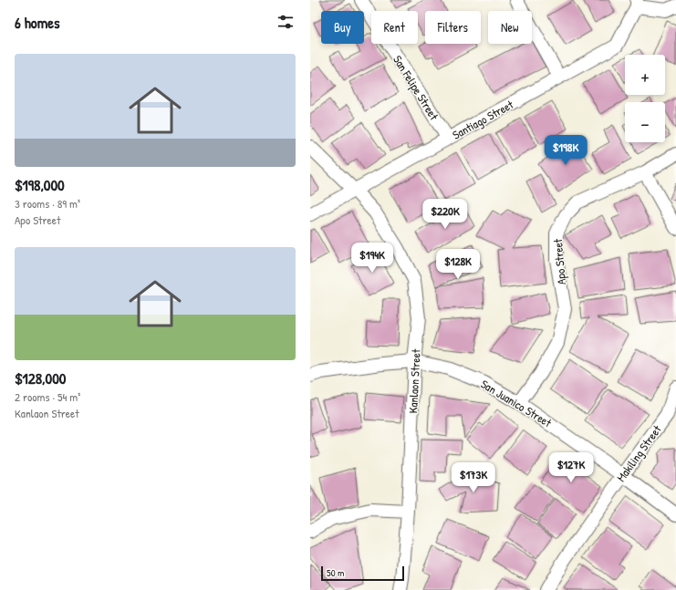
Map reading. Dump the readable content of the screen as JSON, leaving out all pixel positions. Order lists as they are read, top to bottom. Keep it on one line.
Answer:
{"streets":{"street":["San Felipe Street","Santiago Street","Apo Street","Kanlaon Street","San Juanico Street","Makiling Street"]},"crossings":[["San Felipe Street","Santiago Street"],["Santiago Street","Kanlaon Street"],["Apo Street","San Juanico Street"],["Kanlaon Street","San Juanico Street"],["San Juanico Street","Makiling Street"]],"scale_bar":"50 m","page":{"heading":"6 homes","chip":["Buy","Rent","Filters","New"],"list":[{"name":"$198,000","note":"3 rooms · 89 m² · Apo Street"},{"name":"$128,000","note":"2 rooms · 54 m² · Kanlaon Street"}],"map_buttons":["+","−"],"price":["$198K","$220K","$194K","$128K","$127K","$173K"],"scale":"50 m"}}
